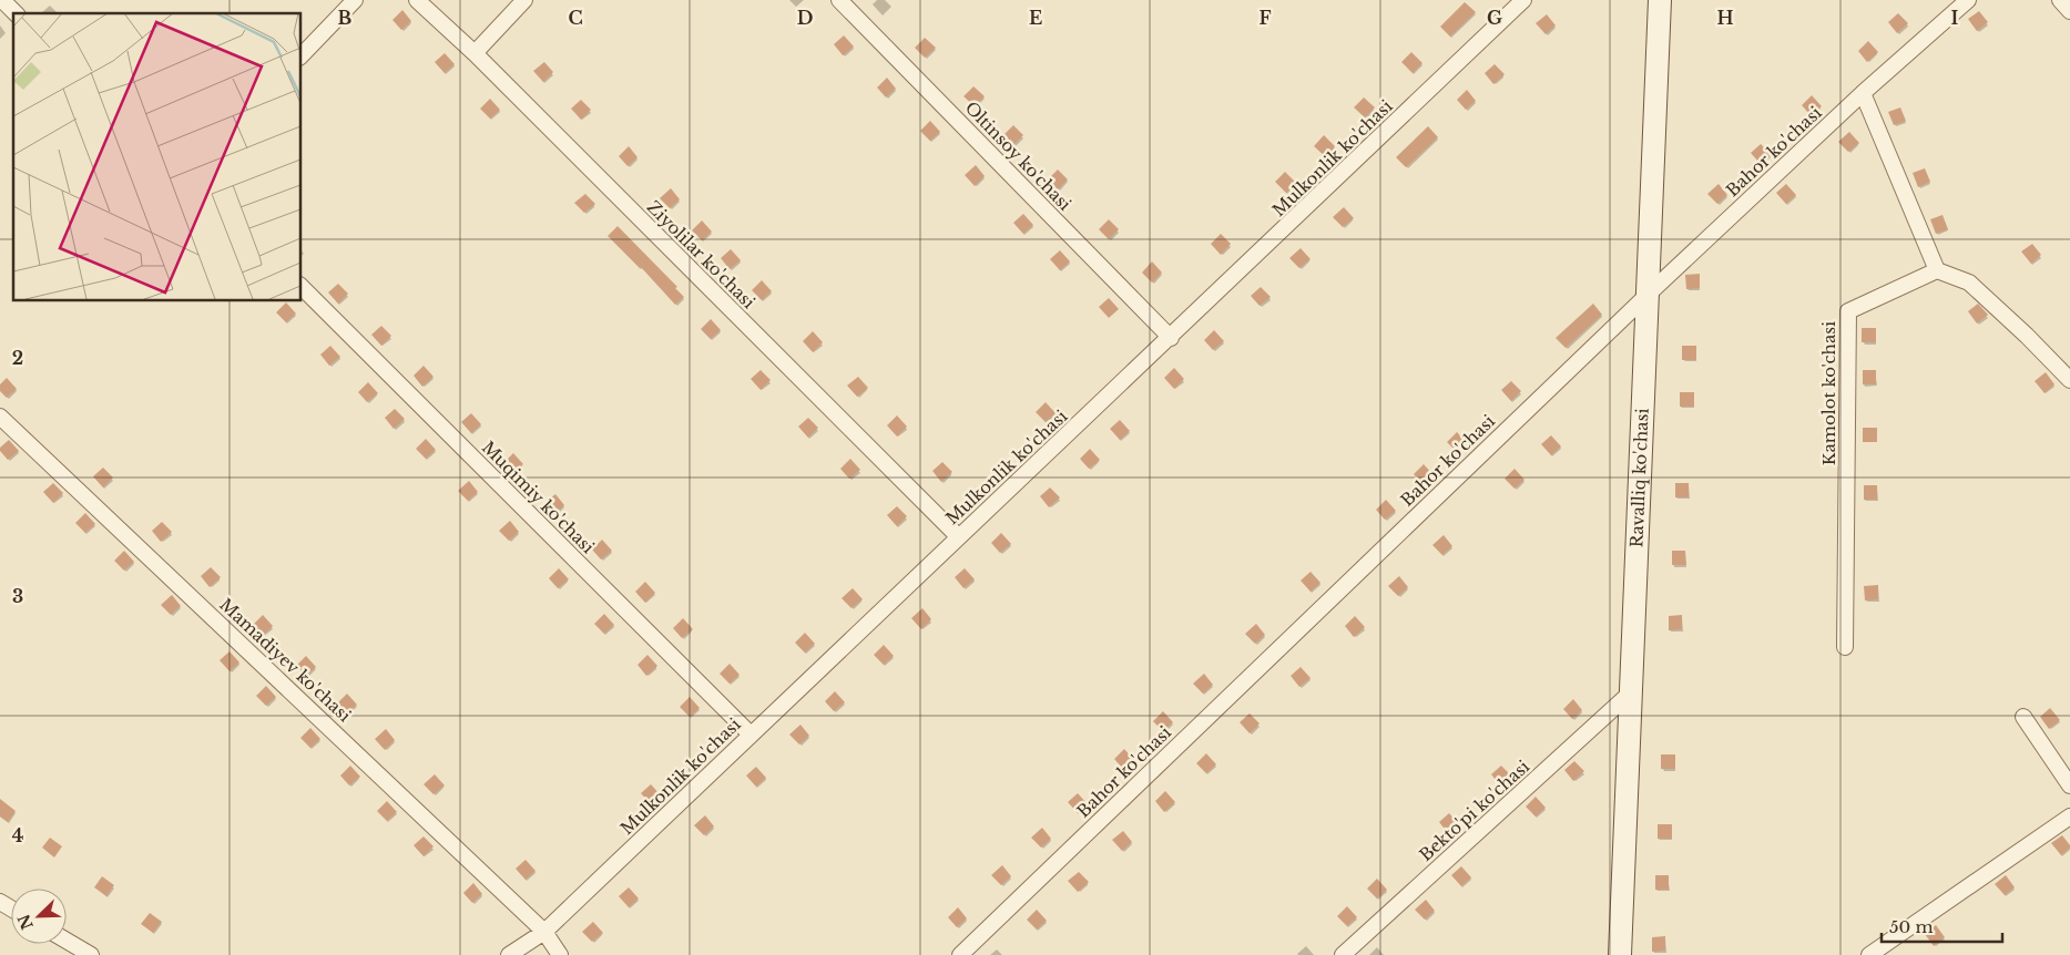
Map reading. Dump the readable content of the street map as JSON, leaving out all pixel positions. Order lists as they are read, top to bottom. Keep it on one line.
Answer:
{"streets":{"street":["Bahor ko'chasi","Oltinsoy ko'chasi","Mulkonlik ko'chasi","Ziyolilar ko'chasi","Kamolot ko'chasi","Ravalliq ko'chasi","Muqimiy ko'chasi","Mamadiyev ko'chasi","Bekto'pi ko'chasi"]},"crossings":[["Bahor ko'chasi","Ravalliq ko'chasi"],["Oltinsoy ko'chasi","Mulkonlik ko'chasi"],["Mulkonlik ko'chasi","Ziyolilar ko'chasi"],["Mulkonlik ko'chasi","Muqimiy ko'chasi"],["Mulkonlik ko'chasi","Mamadiyev ko'chasi"],["Ravalliq ko'chasi","Bekto'pi ko'chasi"]],"scale_bar":"50 m","north":"bottom left","grid":{"columns":["B","C","D","E","F","G","H","I"],"rows":["2","3","4"]}}
